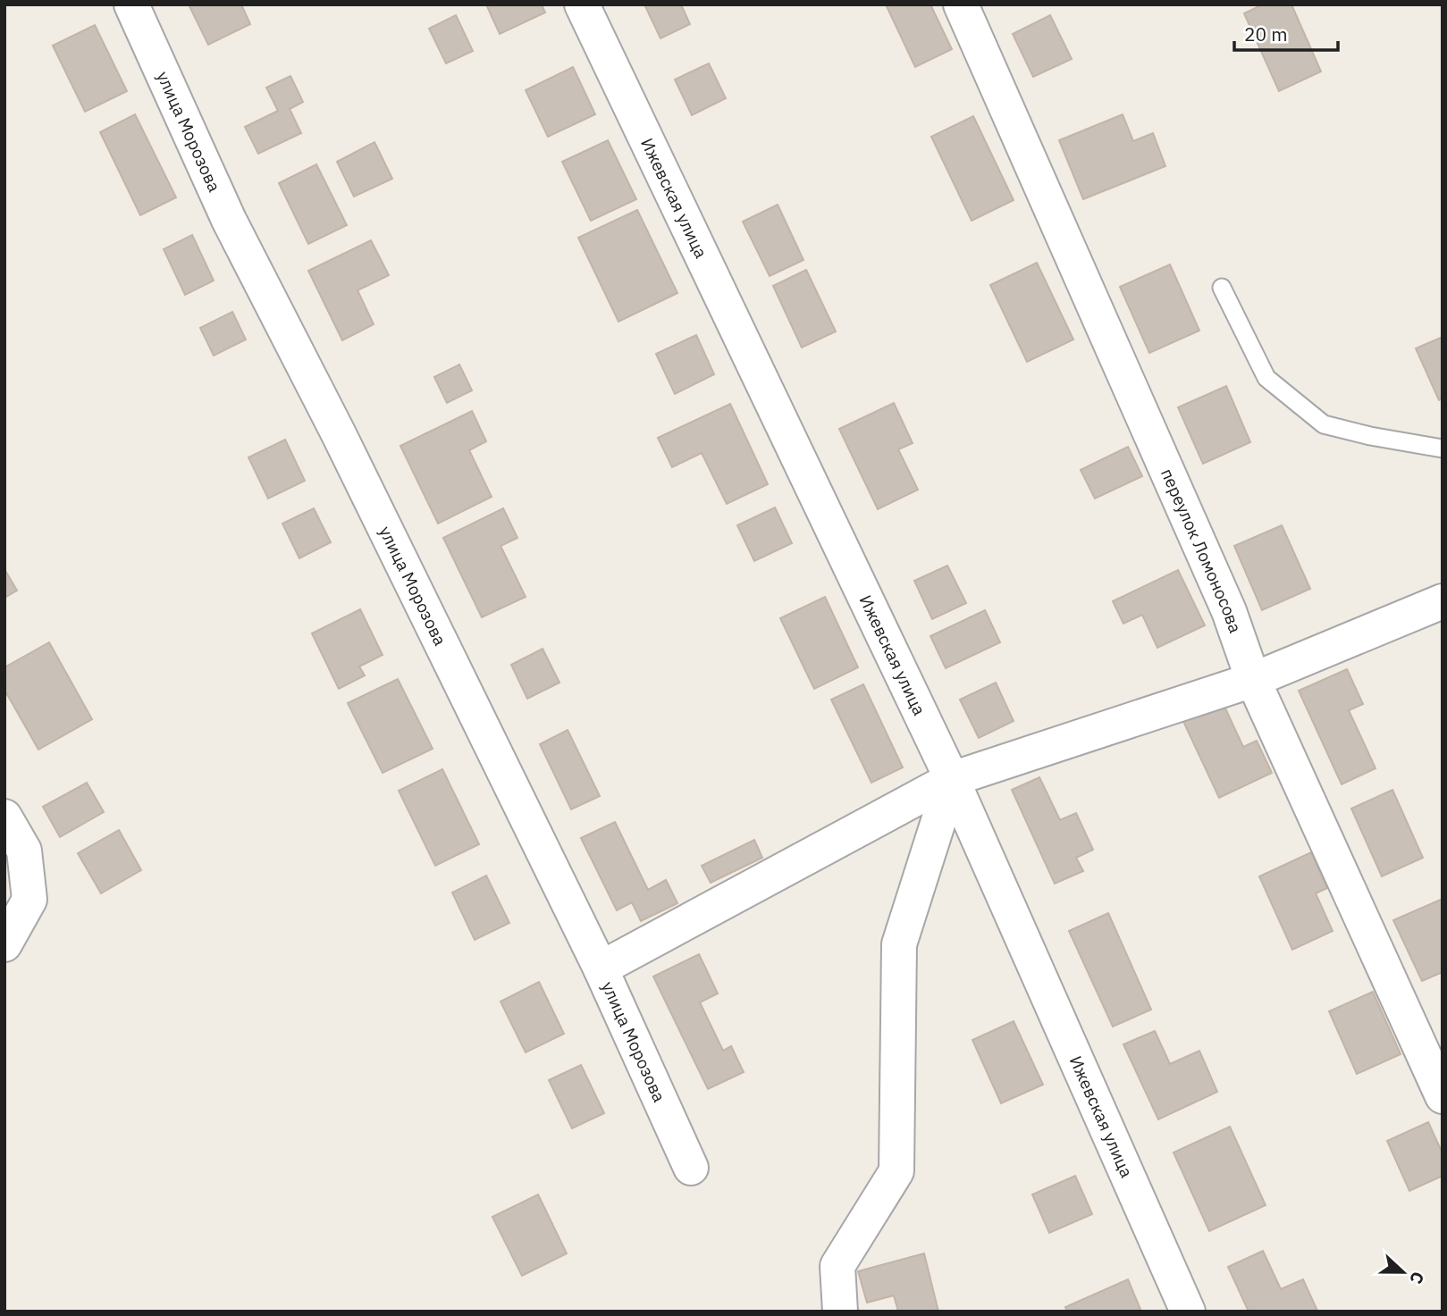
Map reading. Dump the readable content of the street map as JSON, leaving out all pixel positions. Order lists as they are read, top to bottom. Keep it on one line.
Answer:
{"streets":{"street":["улица Морозова","Ижевская улица","переулок Ломоносова"]},"scale_bar":"20 m","north":"right"}
